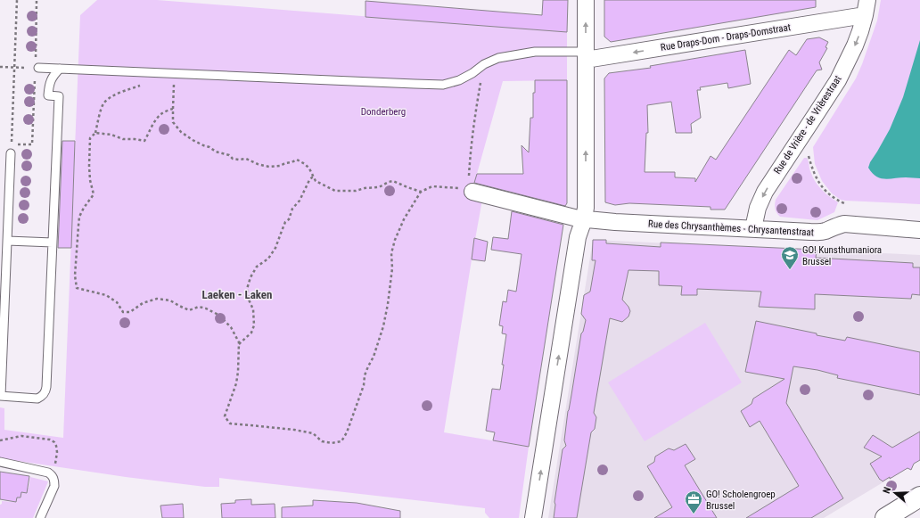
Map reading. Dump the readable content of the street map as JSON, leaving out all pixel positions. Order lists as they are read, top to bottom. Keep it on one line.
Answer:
{"streets":{"street":["Rue Draps-Dom - Draps-Domstraat","Rue de Vrière - de Vrièrestraat","Rue des Chrysanthèmes - Chrysantenstraat"]},"crossings":[["Rue Draps-Dom - Draps-Domstraat","Rue de Vrière - de Vrièrestraat"],["Rue de Vrière - de Vrièrestraat","Rue des Chrysanthèmes - Chrysantenstraat"]],"one_way":["Rue Draps-Dom - Draps-Domstraat","Rue de Vrière - de Vrièrestraat"],"districts":["Laeken - Laken"],"parks":["Donderberg"],"places":{"school or university":["GO! Kunsthumaniora Brussel"],"office":["GO! Scholengroep Brussel"]},"north":"left"}
